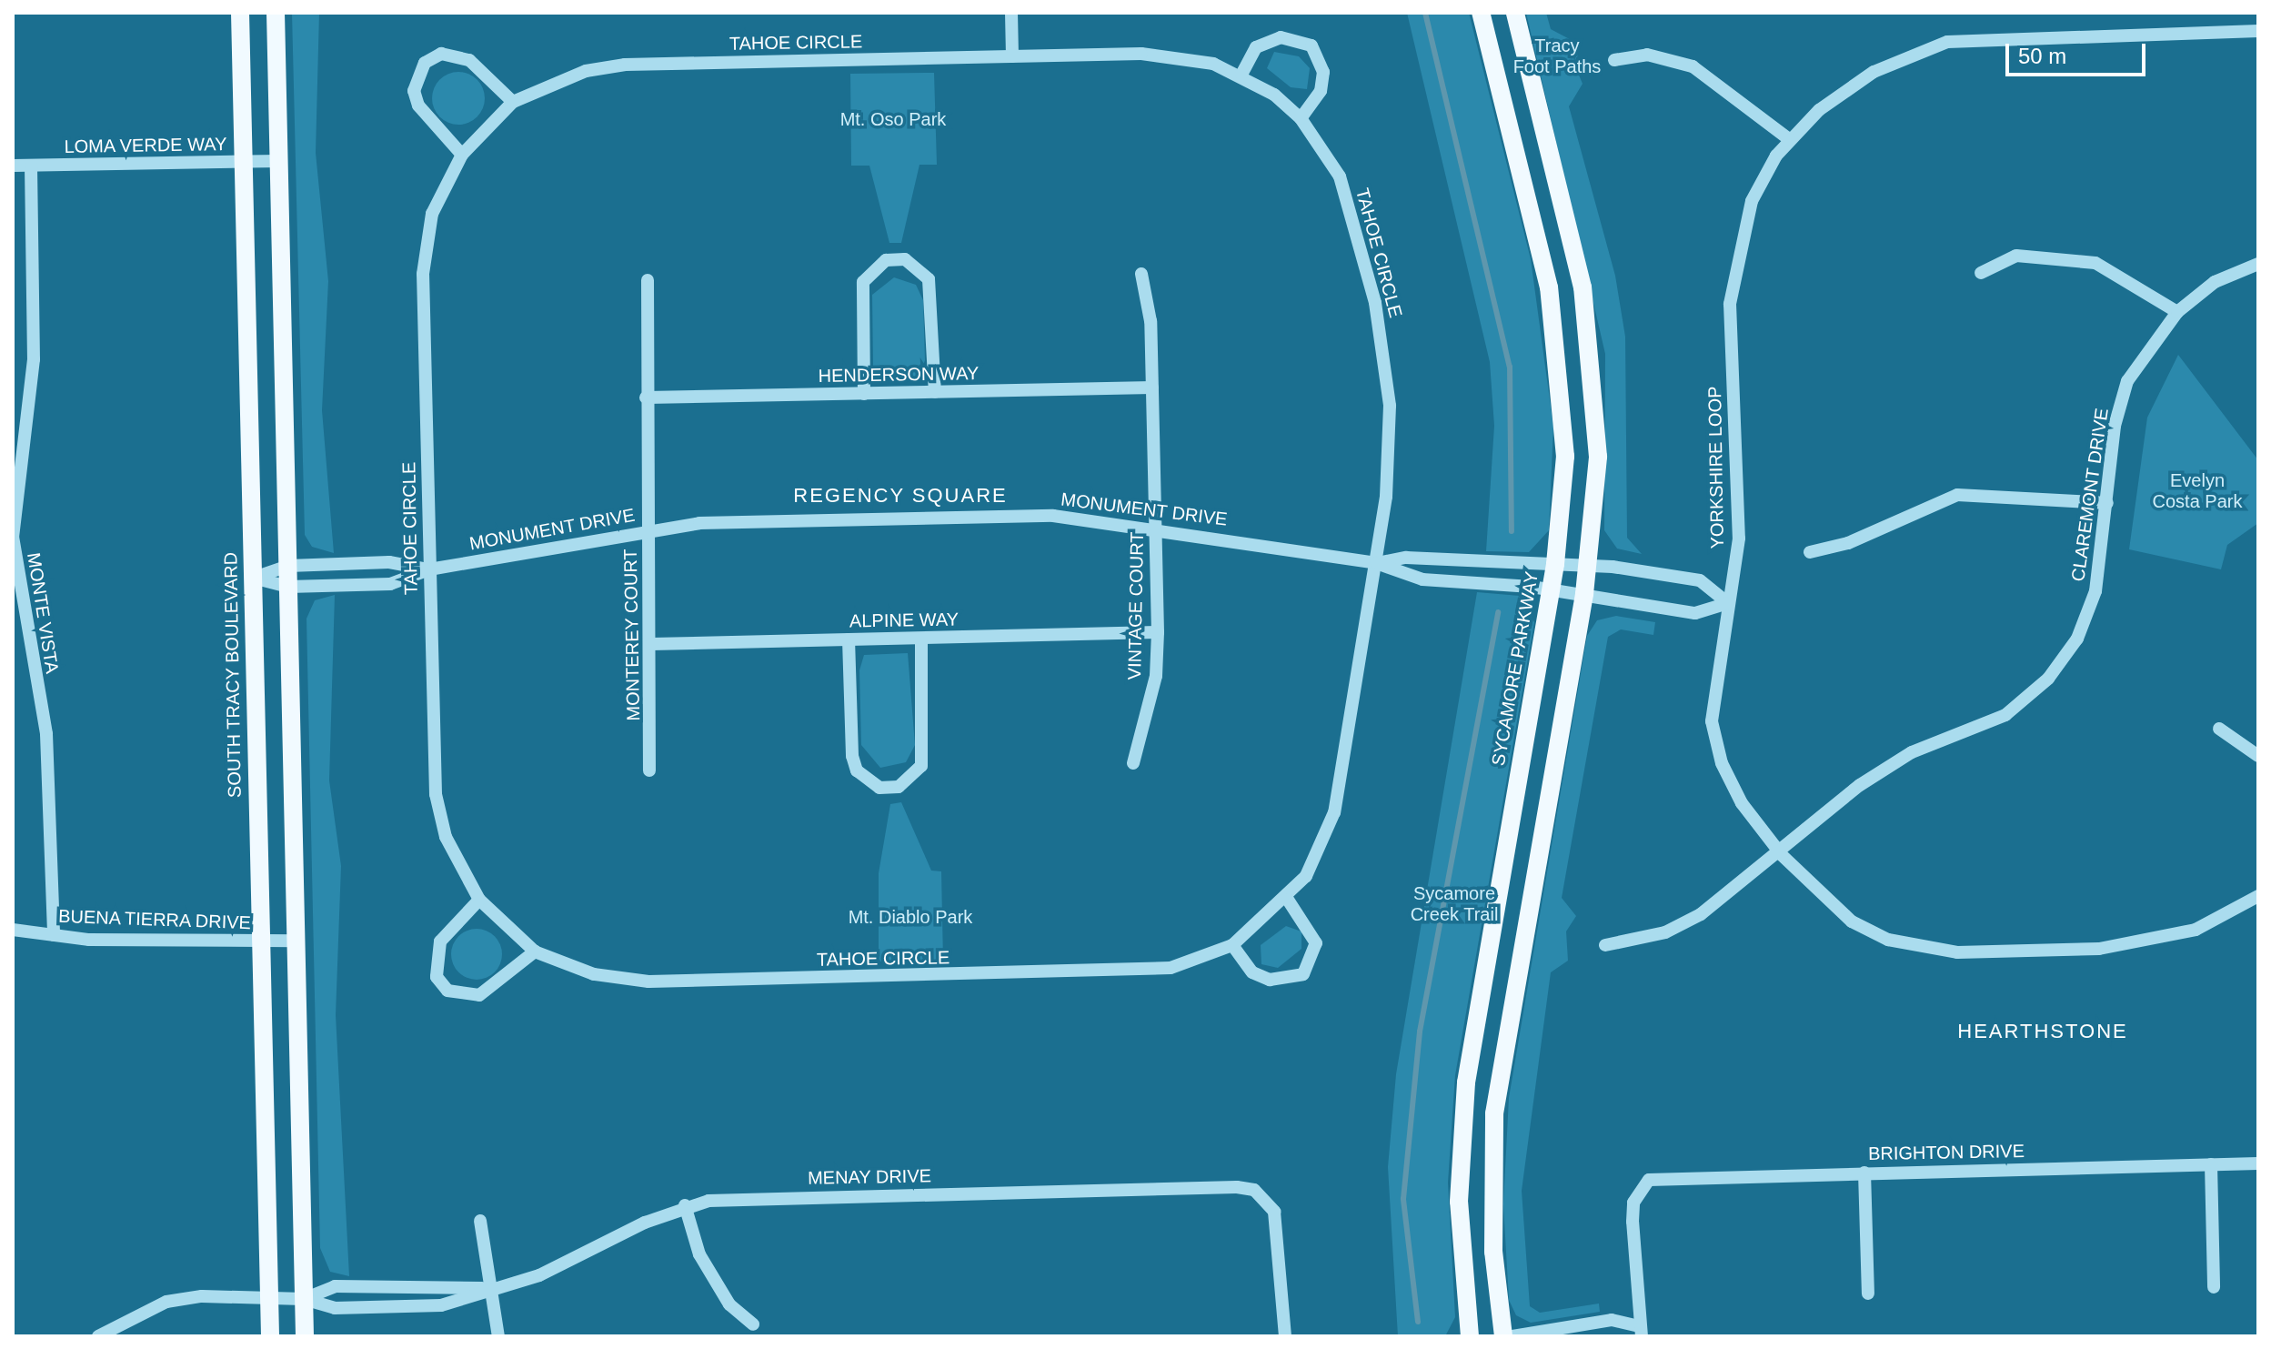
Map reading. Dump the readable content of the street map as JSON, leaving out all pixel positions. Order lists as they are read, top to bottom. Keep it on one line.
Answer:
{"streets":{"main road":["SYCAMORE PARKWAY","SOUTH TRACY BOULEVARD"],"street":["TAHOE CIRCLE","LOMA VERDE WAY","HENDERSON WAY","YORKSHIRE LOOP","CLAREMONT DRIVE","MONUMENT DRIVE","VINTAGE COURT","MONTE VISTA","ALPINE WAY","MONTEREY COURT","BUENA TIERRA DRIVE","BRIGHTON DRIVE","MENAY DRIVE"]},"crossings":[["TAHOE CIRCLE","MONUMENT DRIVE"],["LOMA VERDE WAY","MONTE VISTA"],["LOMA VERDE WAY","SOUTH TRACY BOULEVARD"],["HENDERSON WAY","VINTAGE COURT"],["HENDERSON WAY","MONTEREY COURT"],["YORKSHIRE LOOP","CLAREMONT DRIVE"],["YORKSHIRE LOOP","MONUMENT DRIVE"],["MONUMENT DRIVE","VINTAGE COURT"],["MONUMENT DRIVE","MONTEREY COURT"],["MONUMENT DRIVE","SYCAMORE PARKWAY"],["MONUMENT DRIVE","SOUTH TRACY BOULEVARD"],["VINTAGE COURT","ALPINE WAY"],["MONTE VISTA","BUENA TIERRA DRIVE"],["ALPINE WAY","MONTEREY COURT"],["SOUTH TRACY BOULEVARD","BUENA TIERRA DRIVE"]],"districts":["REGENCY SQUARE","HEARTHSTONE"],"parks":["Tracy Foot Paths","Mt. Oso Park","Evelyn Costa Park","Sycamore Creek Trail","Mt. Diablo Park"],"scale_bar":"50 m"}
